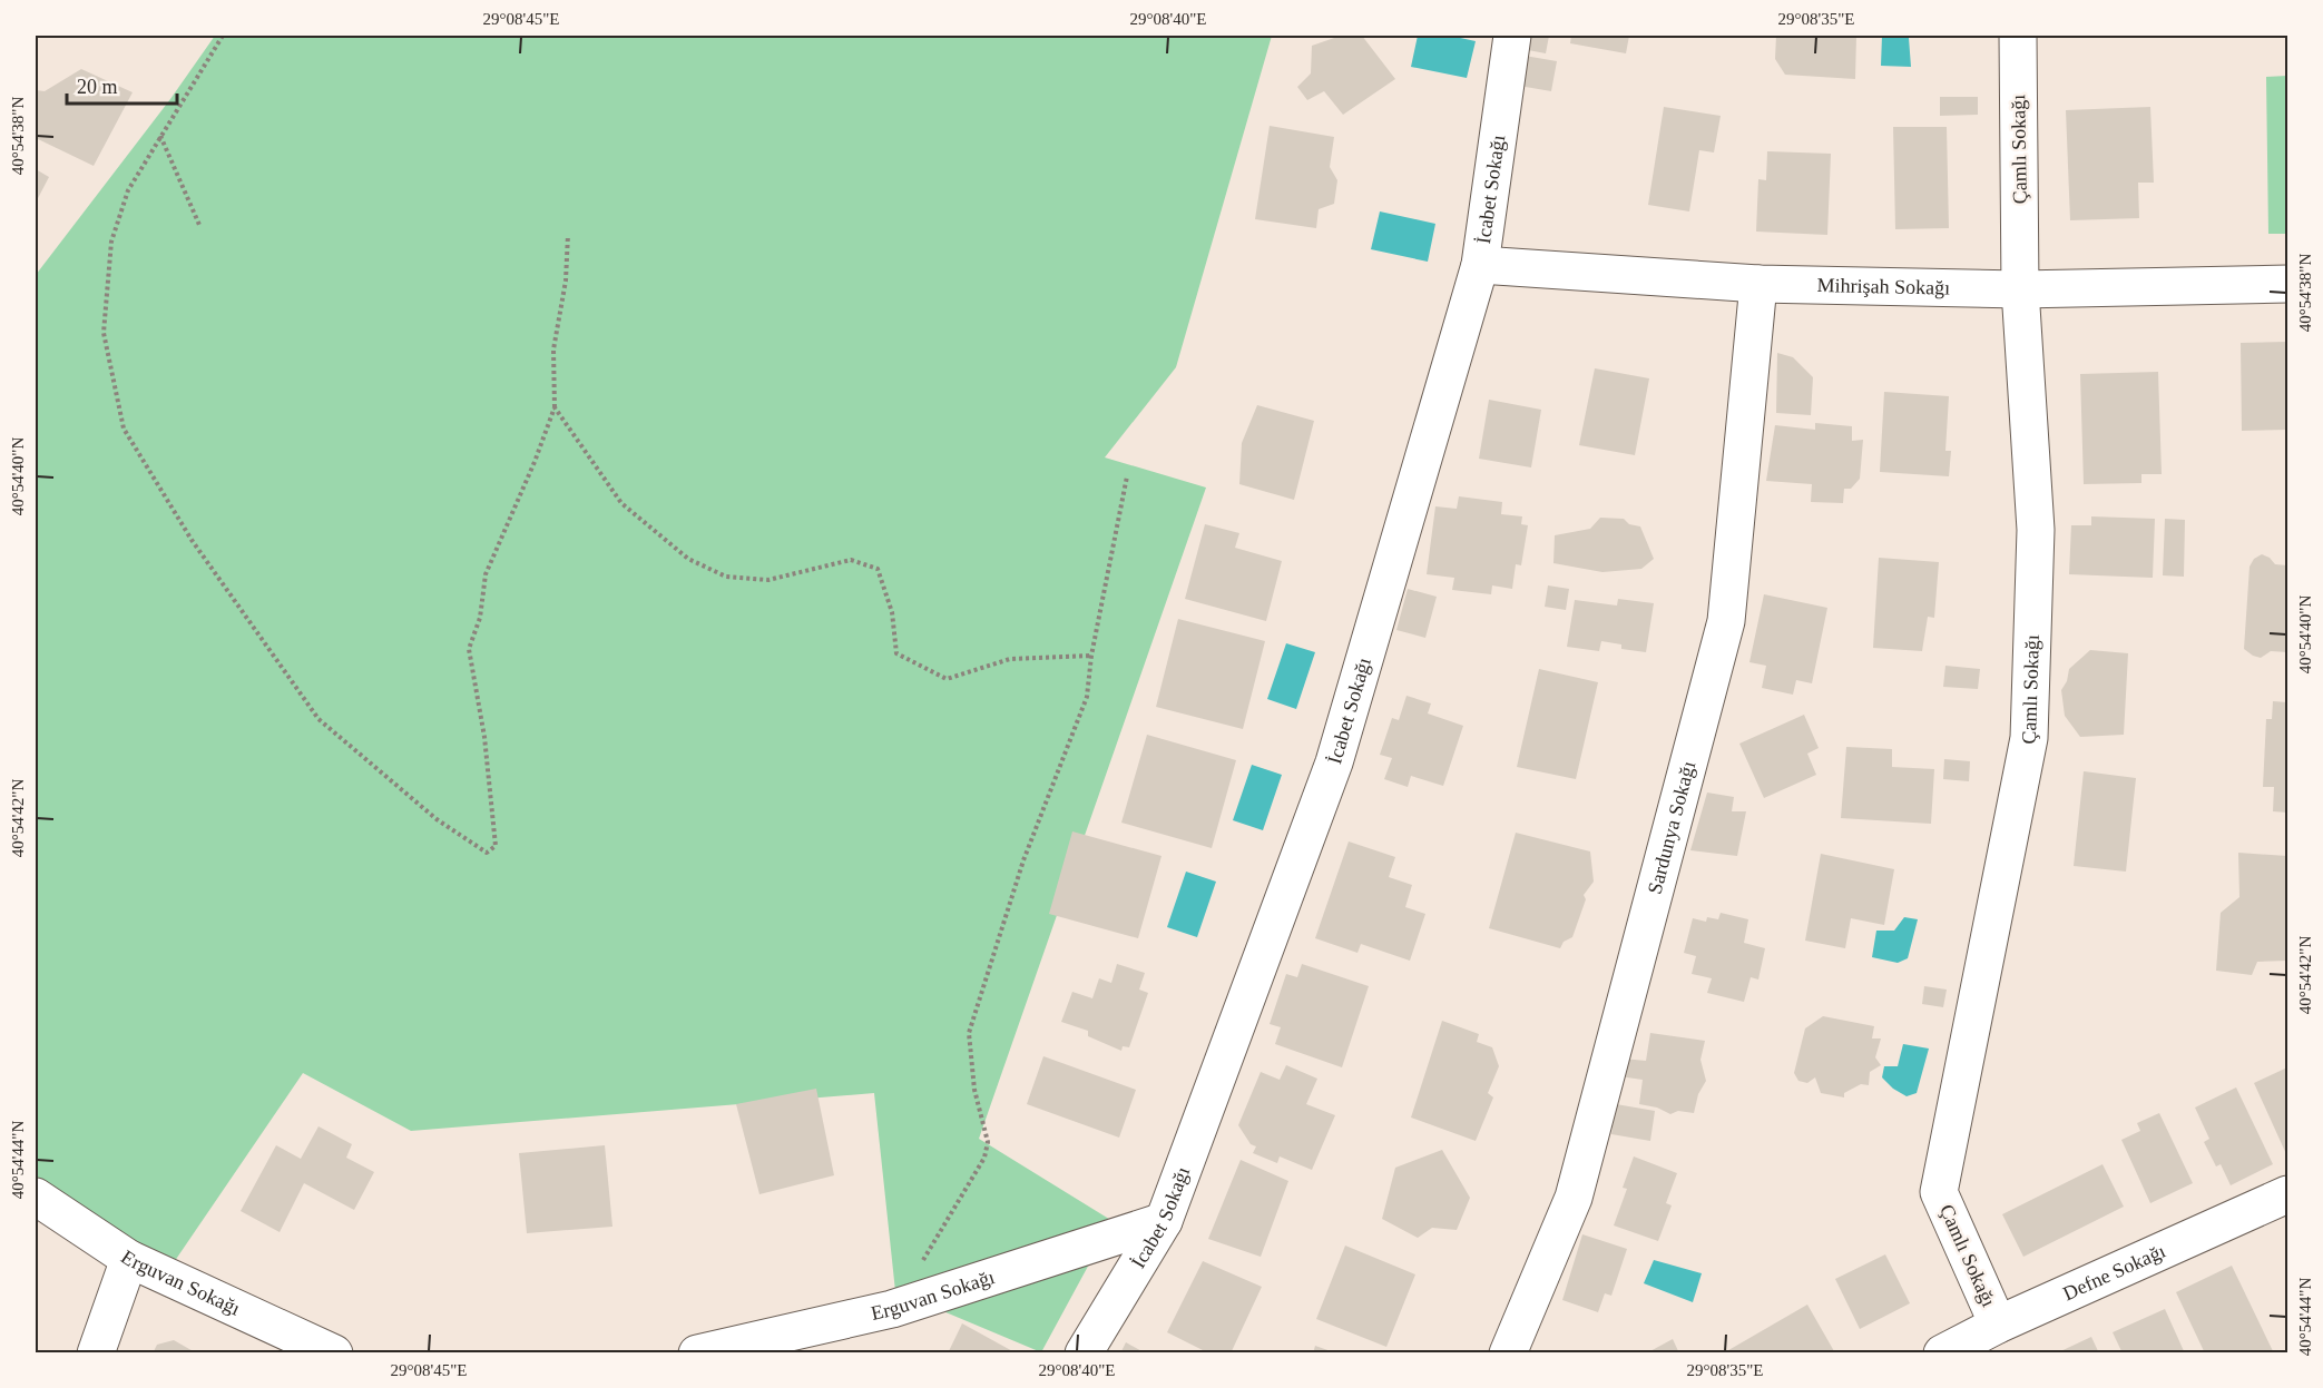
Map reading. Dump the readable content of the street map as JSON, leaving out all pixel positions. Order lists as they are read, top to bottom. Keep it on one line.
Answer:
{"streets":{"street":["Çamlı Sokağı","İcabet Sokağı","Mihrişah Sokağı","Sardunya Sokağı","Defne Sokağı","Erguvan Sokağı"]},"crossings":[["Çamlı Sokağı","Mihrişah Sokağı"],["Çamlı Sokağı","Defne Sokağı"],["İcabet Sokağı","Mihrişah Sokağı"],["İcabet Sokağı","Erguvan Sokağı"],["Mihrişah Sokağı","Sardunya Sokağı"]],"scale_bar":"20 m","coordinates":["29°08'45\"E","29°08'40\"E","29°08'35\"E","40°54'38\"N","40°54'40\"N","40°54'42\"N","40°54'44\"N"]}
